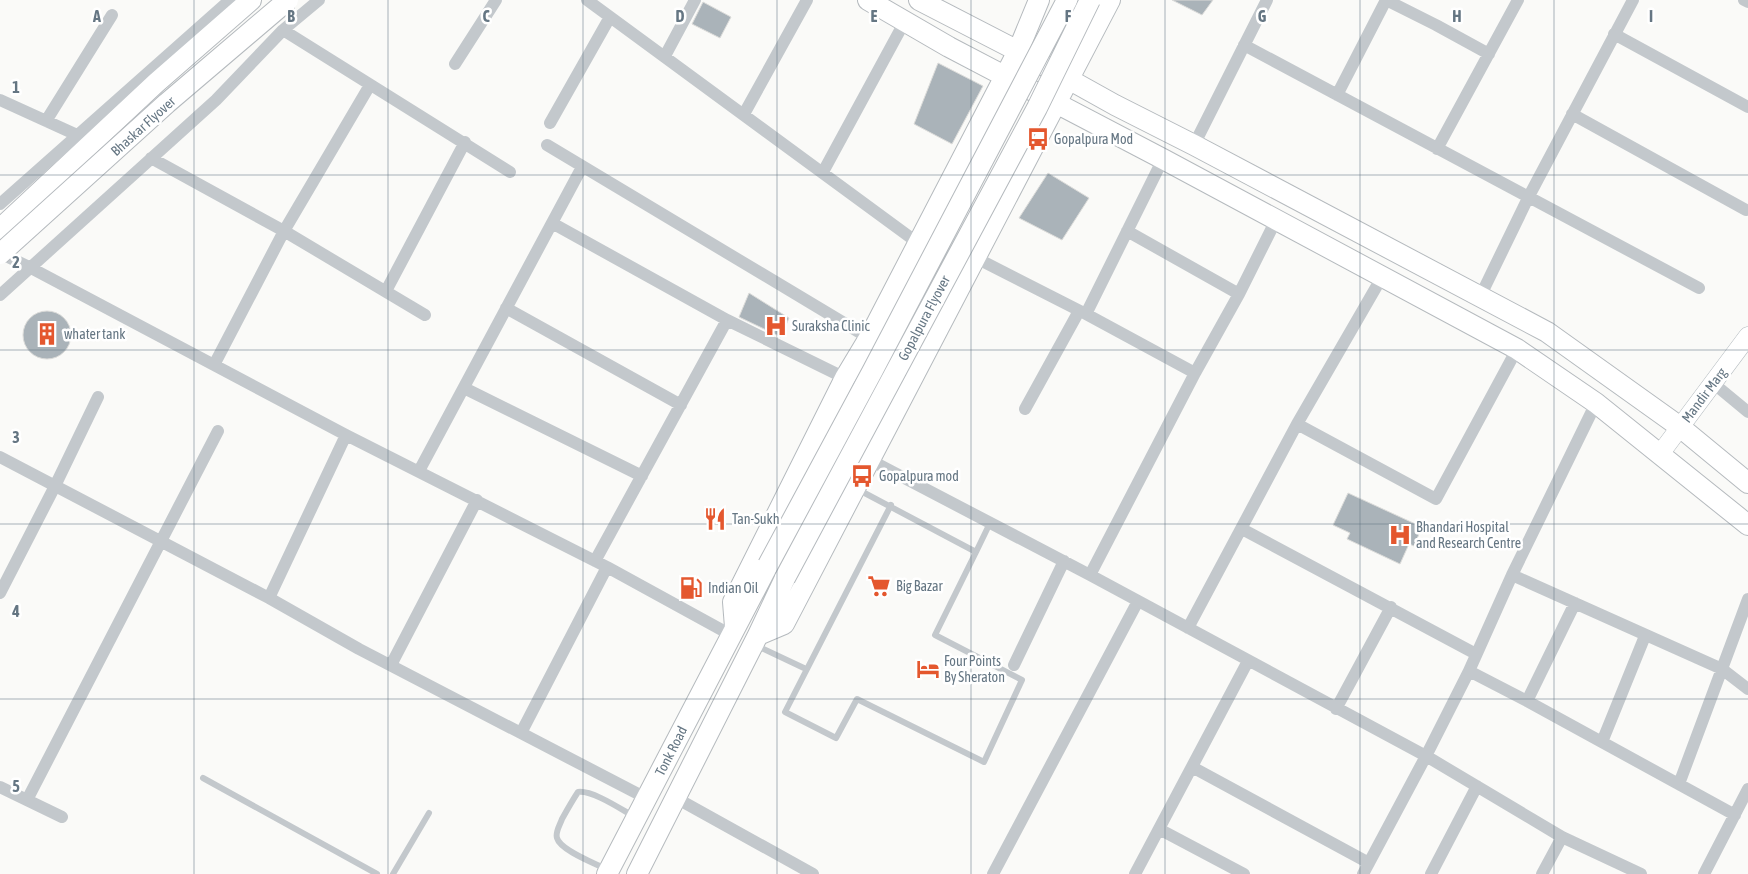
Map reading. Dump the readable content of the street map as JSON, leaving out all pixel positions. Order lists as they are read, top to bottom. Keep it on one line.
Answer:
{"streets":{"main road":["Bhaskar Flyover","Gopalpura Flyover","Tonk Road"],"street":["Mandir Marg"]},"crossings":[["Gopalpura Flyover","Tonk Road"]],"places":{"bus stop":["Gopalpura Mod","Gopalpura mod"],"hospital":["Suraksha Clinic","Bhandari Hospital and Research Centre"],"building":["whater tank"],"restaurant":["Tan-Sukh"],"supermarket":["Big Bazar"],"fuel station":["Indian Oil"],"hotel":["Four Points By Sheraton"]},"grid":{"columns":["A","B","C","D","E","F","G","H","I"],"rows":["1","2","3","4","5"]}}
